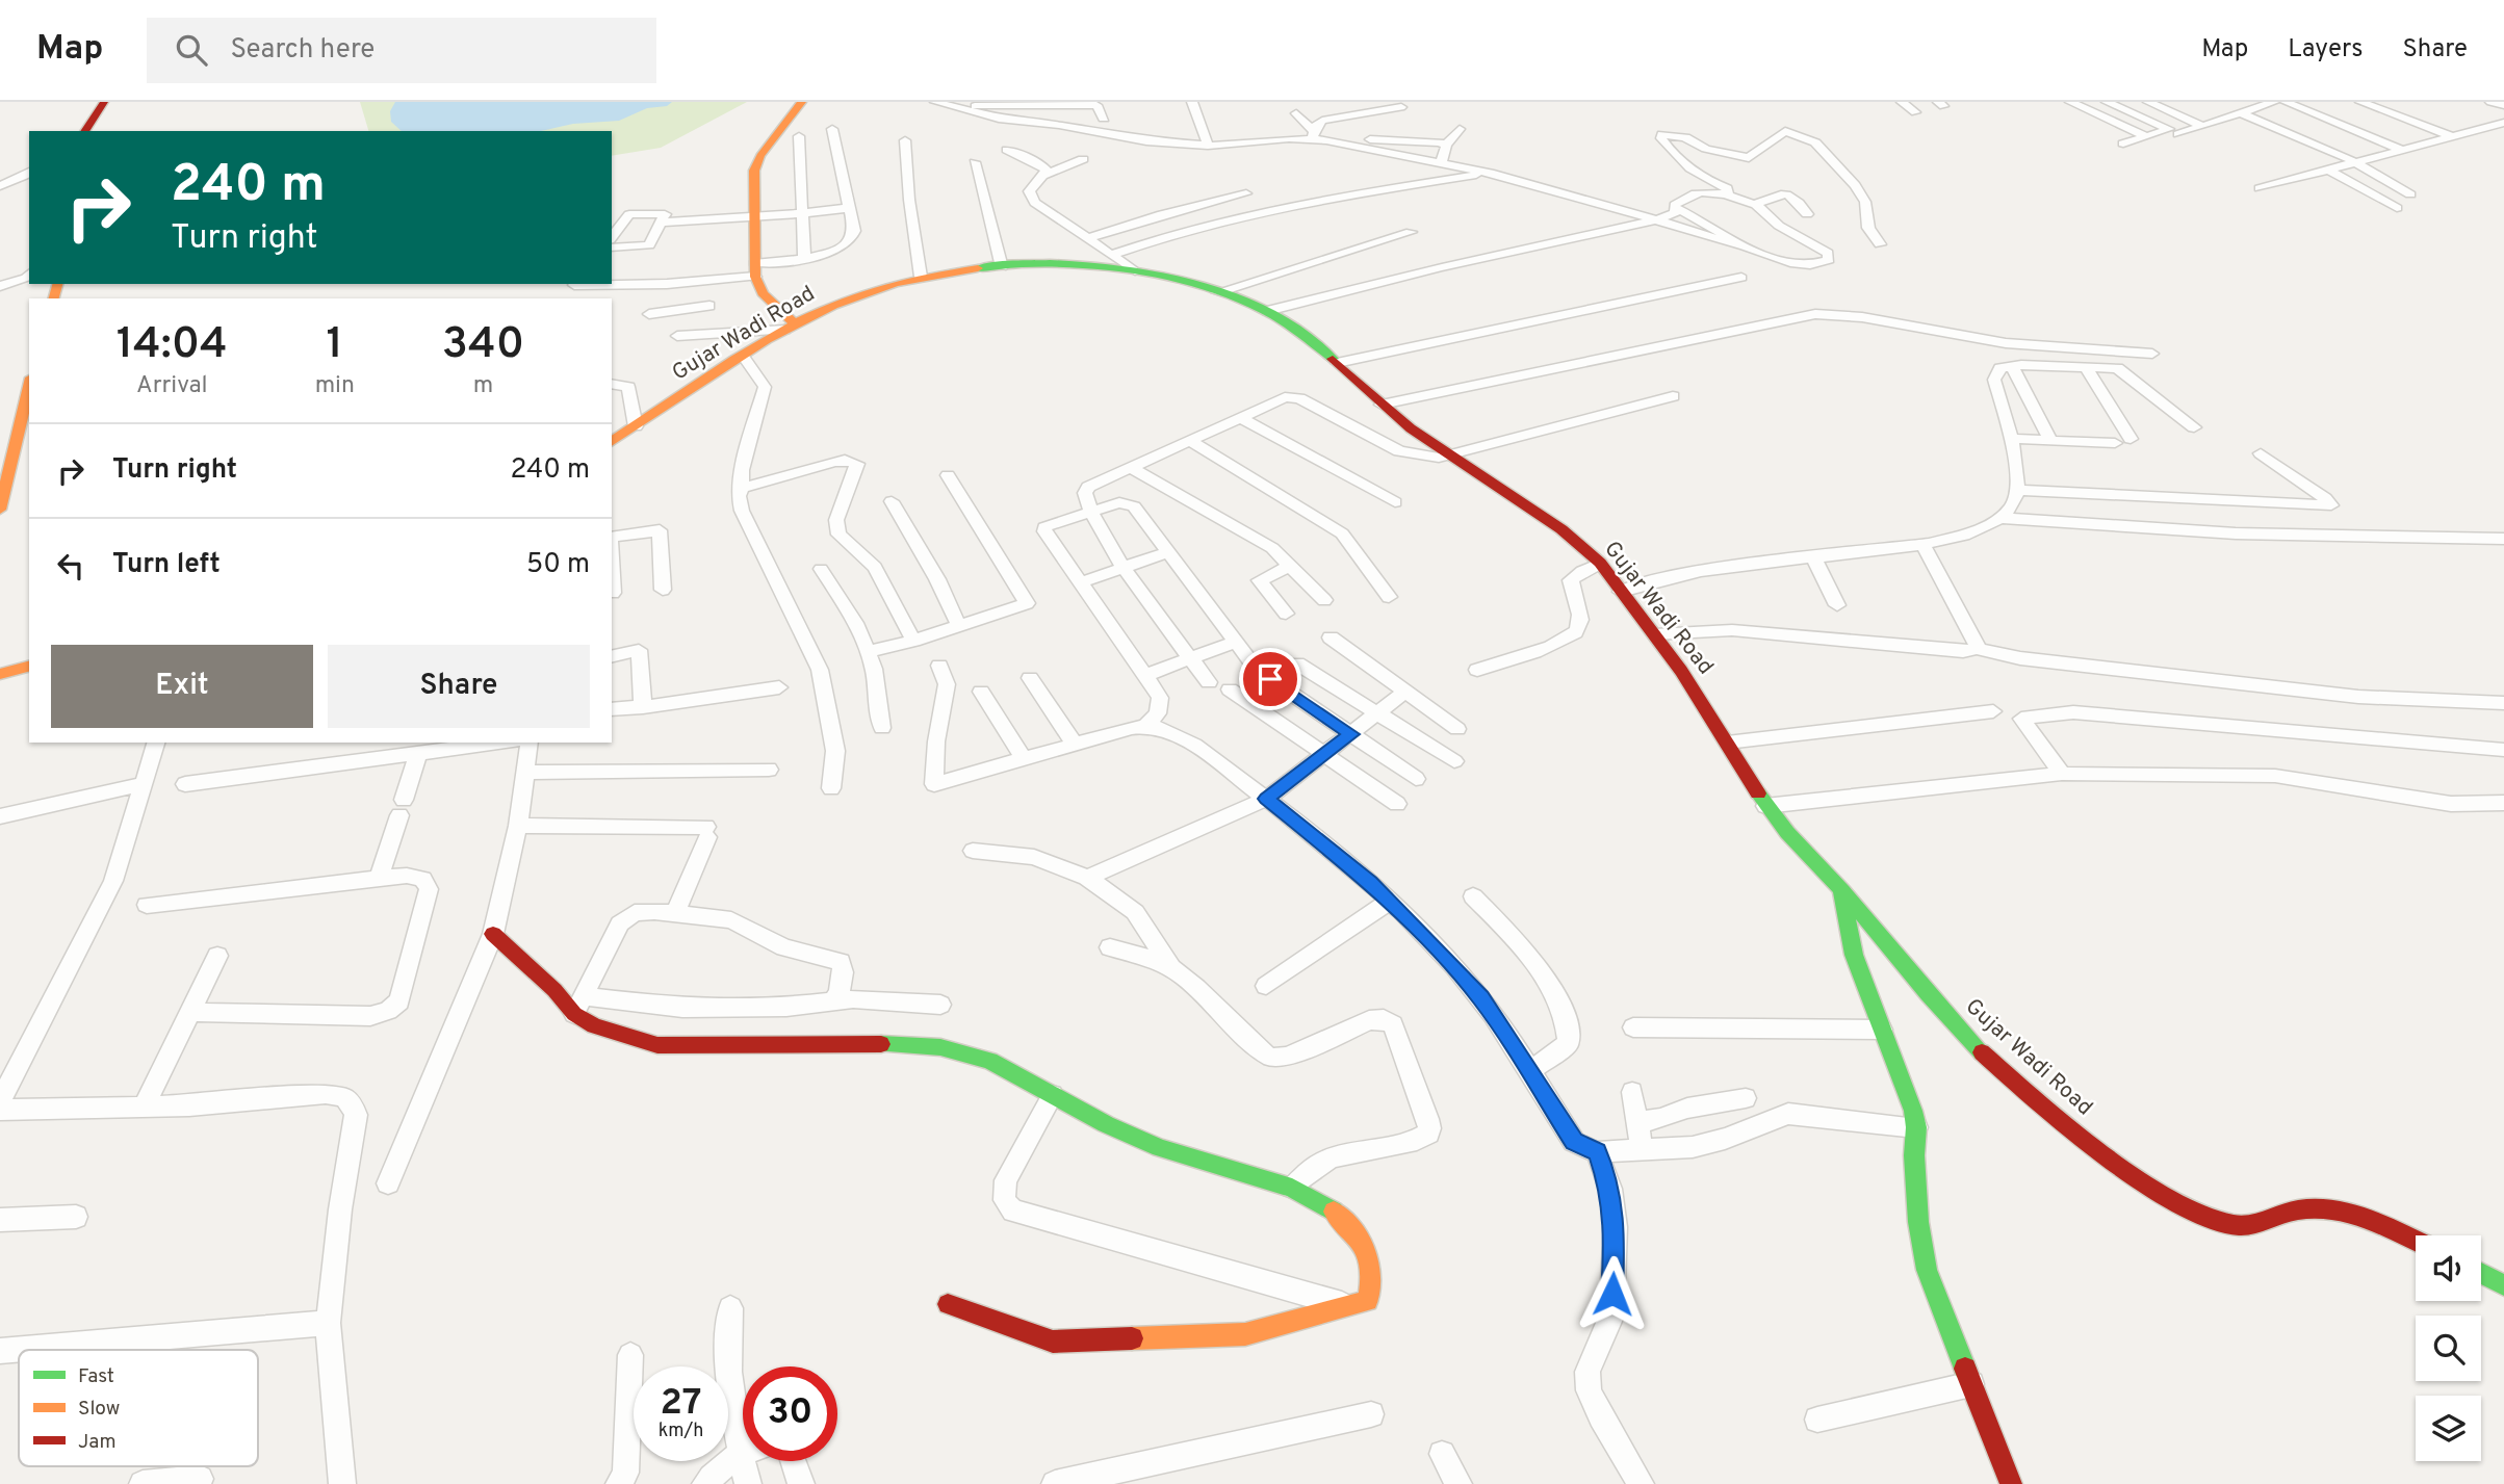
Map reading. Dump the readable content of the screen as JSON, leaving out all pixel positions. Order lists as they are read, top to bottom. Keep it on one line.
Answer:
{"streets":{"main road":["Gujar Wadi Road"]},"legend":["Fast","Slow","Jam"],"page":{"header":"Map","search":"Search here","nav":["Map","Layers","Share"],"turn":["240 m","Turn right"],"eta":["14:04","Arrival","1","min","340","m"],"list":[{"name":"Turn right","value":"240 m"},{"name":"Turn left","value":"50 m"}],"buttons":["Exit","Share"],"speed":"27 km/h","limit":"30"}}
